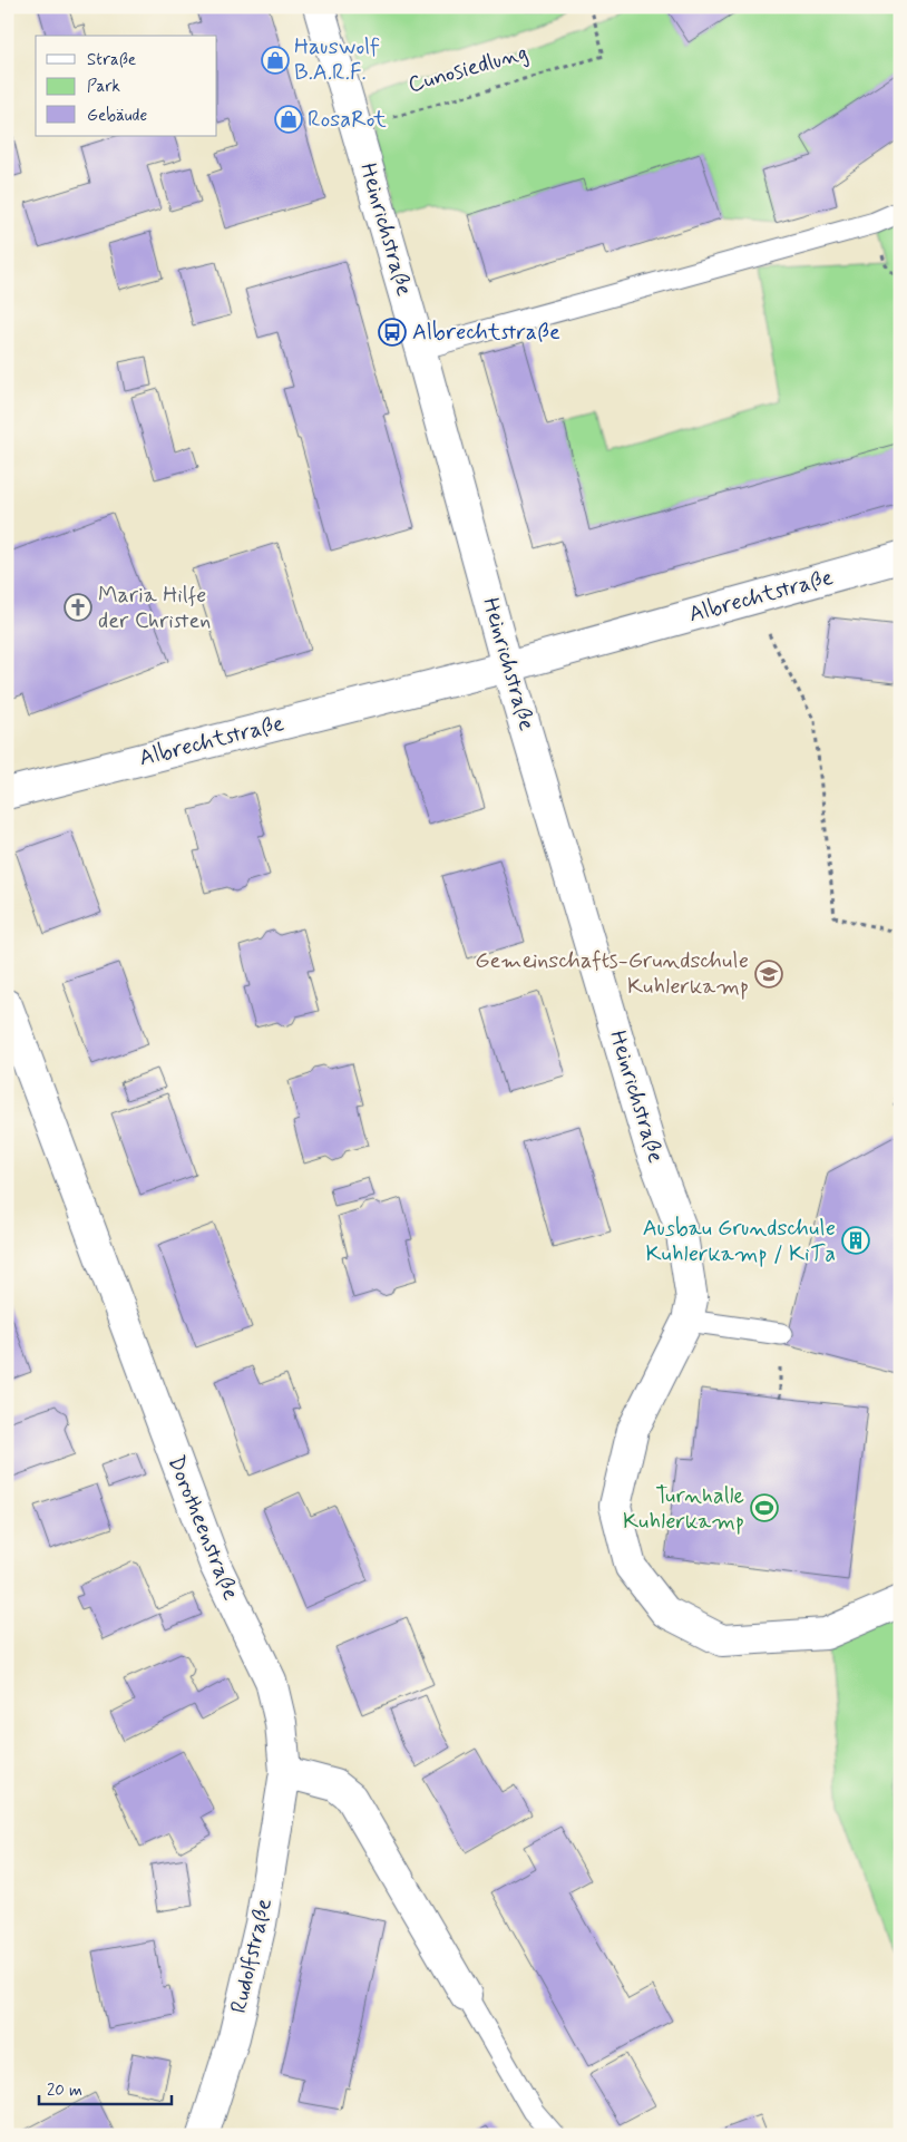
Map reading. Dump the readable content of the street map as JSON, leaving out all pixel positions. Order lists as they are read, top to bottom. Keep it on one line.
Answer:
{"streets":{"street":["Heinrichstraße","Albrechtstraße","Dorotheenstraße","Rudolfstraße"],"path":["Cunosiedlung"]},"crossings":[["Heinrichstraße","Albrechtstraße"],["Dorotheenstraße","Rudolfstraße"]],"places":{"shop":["Hauswolf B.A.R.F.","RosaRot"],"bus stop":["Albrechtstraße"],"church":["Maria Hilfe der Christen"],"school or university":["Gemeinschafts-Grundschule Kuhlerkamp"],"building":["Ausbau Grundschule Kuhlerkamp / KiTa"],"sports":["Turnhalle Kuhlerkamp"]},"legend":["Straße","Park","Gebäude"],"scale_bar":"20 m"}
